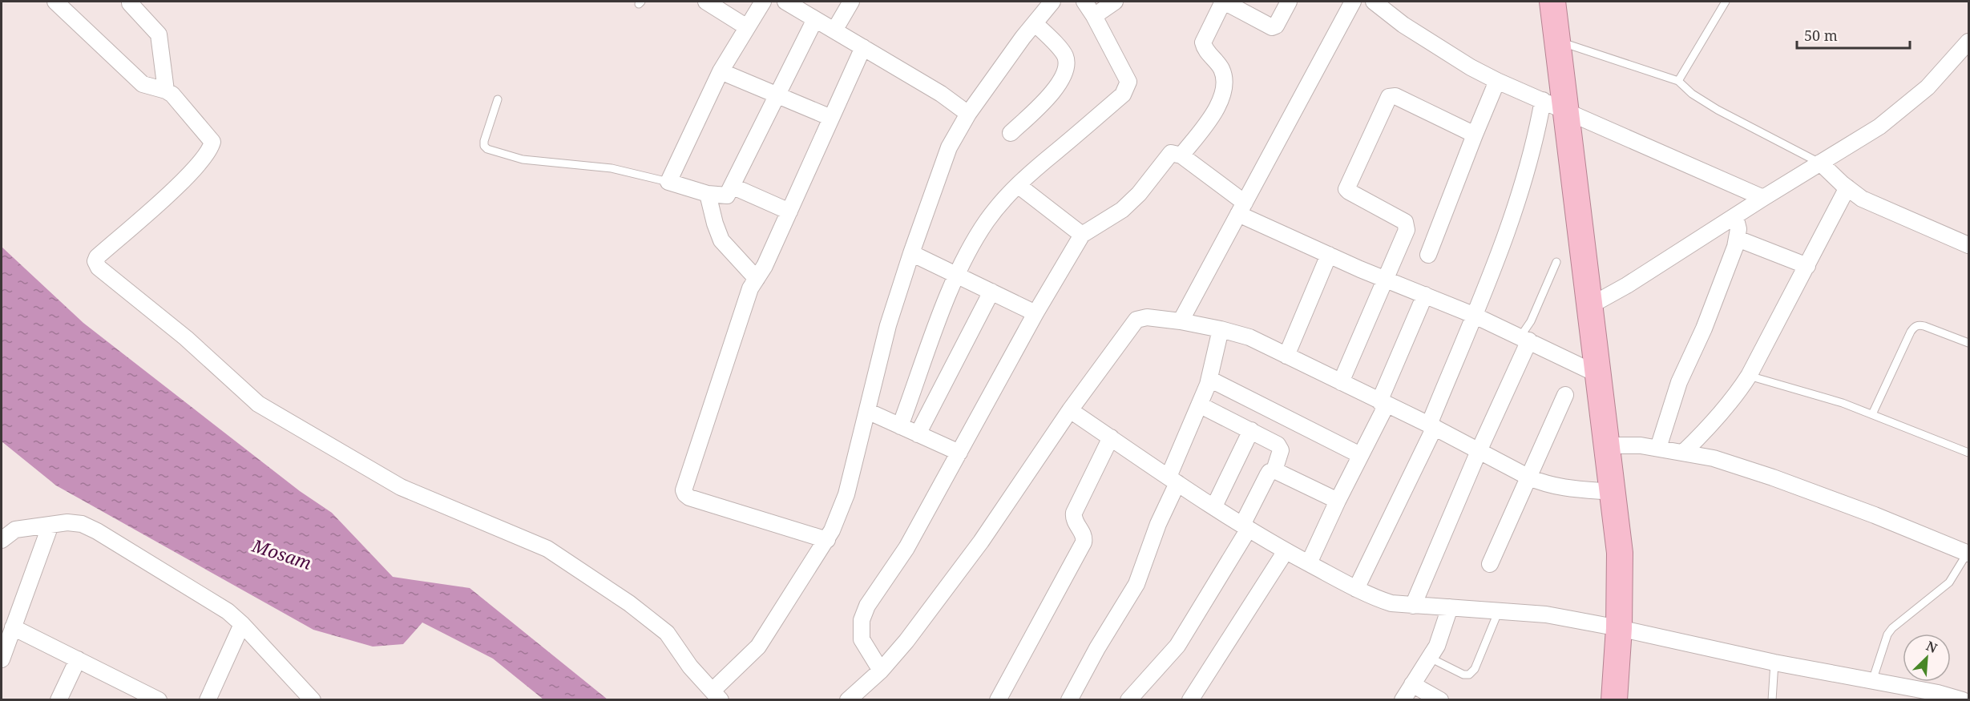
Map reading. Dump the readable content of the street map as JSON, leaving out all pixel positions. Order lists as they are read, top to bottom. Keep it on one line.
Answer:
{"water":["Mosam"],"scale_bar":"50 m","north":"top right"}
